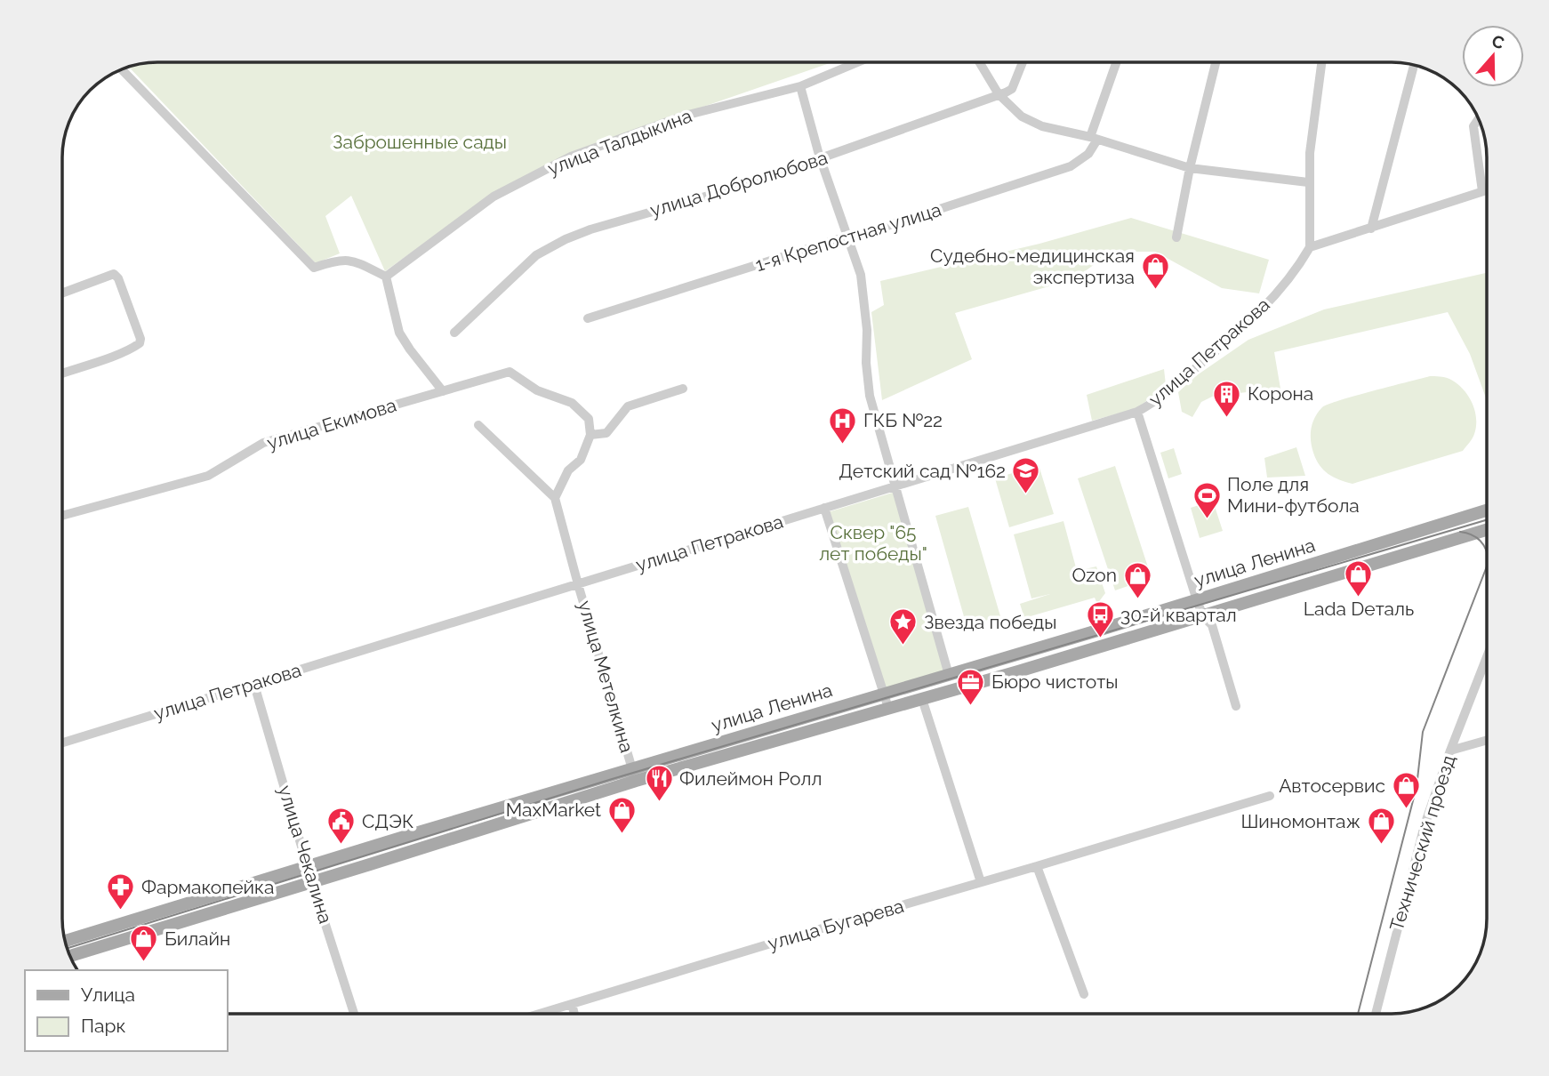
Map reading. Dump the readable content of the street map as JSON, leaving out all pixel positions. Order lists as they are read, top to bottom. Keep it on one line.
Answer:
{"streets":{"main road":["улица Ленина"],"street":["улица Талдыкина","улица Добролюбова","1-я Крепостная улица","улица Петракова","улица Екимова","улица Метелкина","Технический проезд","улица Чекалина","улица Бугарева"]},"crossings":[["улица Петракова","улица Метелкина"],["улица Петракова","улица Чекалина"],["улица Ленина","улица Метелкина"],["улица Ленина","улица Чекалина"]],"parks":["Заброшенные сады","Сквер \"65 лет победы\""],"places":{"shop":["Судебно-медицинская экспертиза","Lada Dеталь","Ozon","Автосервис","MaxMarket","Шиномонтаж","Билайн"],"building":["Корона"],"hospital":["ГКБ №22"],"school or university":["Детский сад №162"],"sports":["Поле для Мини-футбола"],"bus stop":["30-й квартал"],"place":["Звезда победы"],"office":["Бюро чистоты"],"restaurant":["Филеймон Ролл"],"public building":["СДЭК"],"pharmacy":["Фармакопейка"]},"legend":["Улица","Парк"],"north":"top"}
